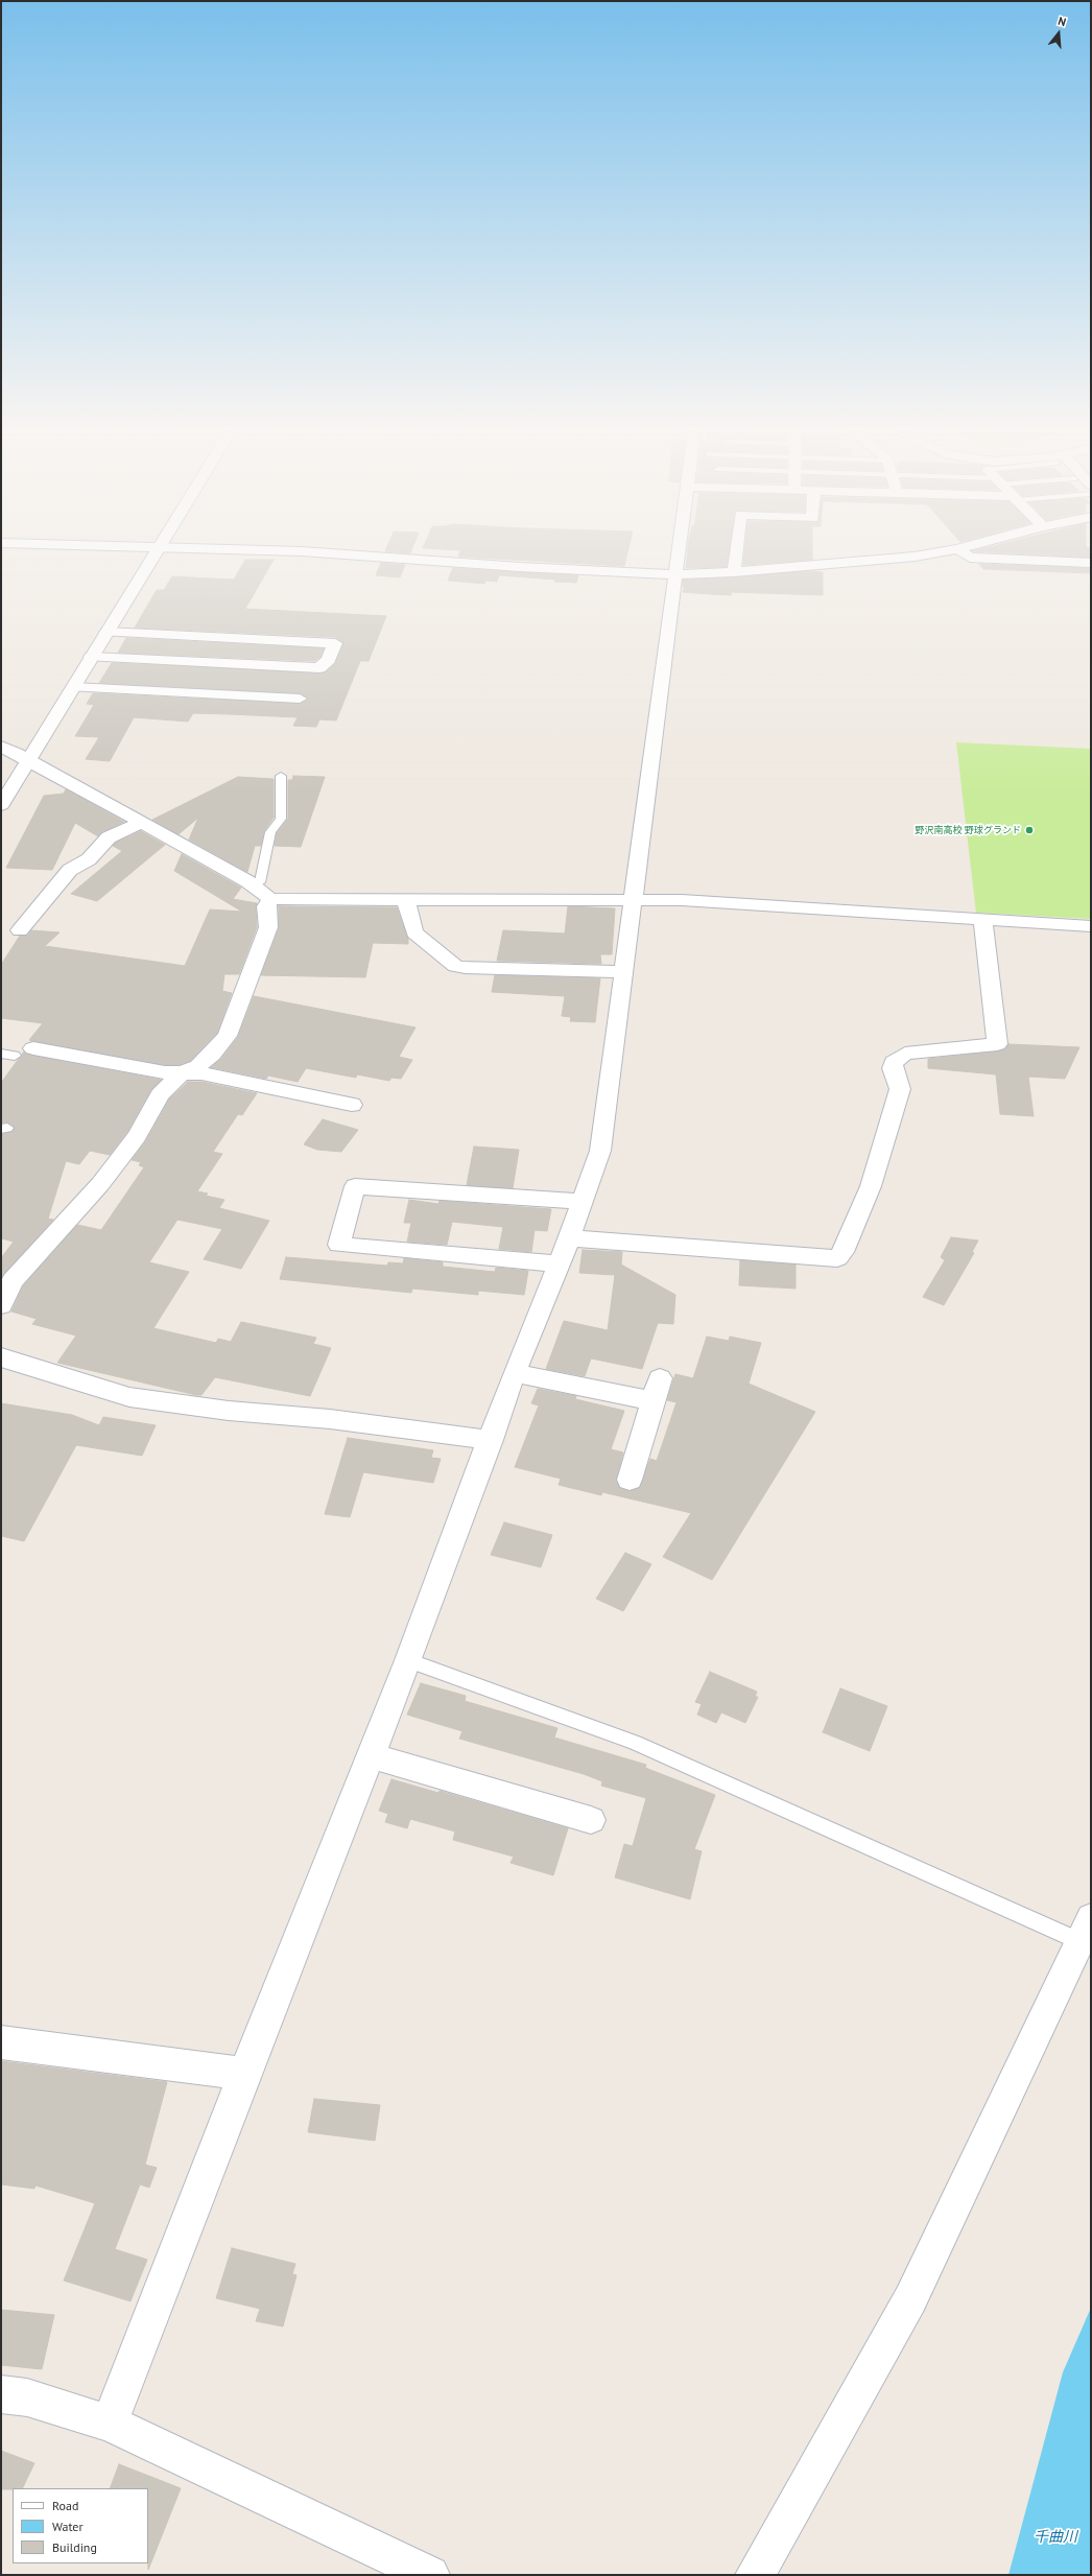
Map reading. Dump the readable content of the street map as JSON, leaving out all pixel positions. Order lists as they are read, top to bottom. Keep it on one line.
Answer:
{"water":["千曲川"],"places":["野沢南高校 野球グランド"],"legend":["Road","Water","Building"],"north":"top"}
